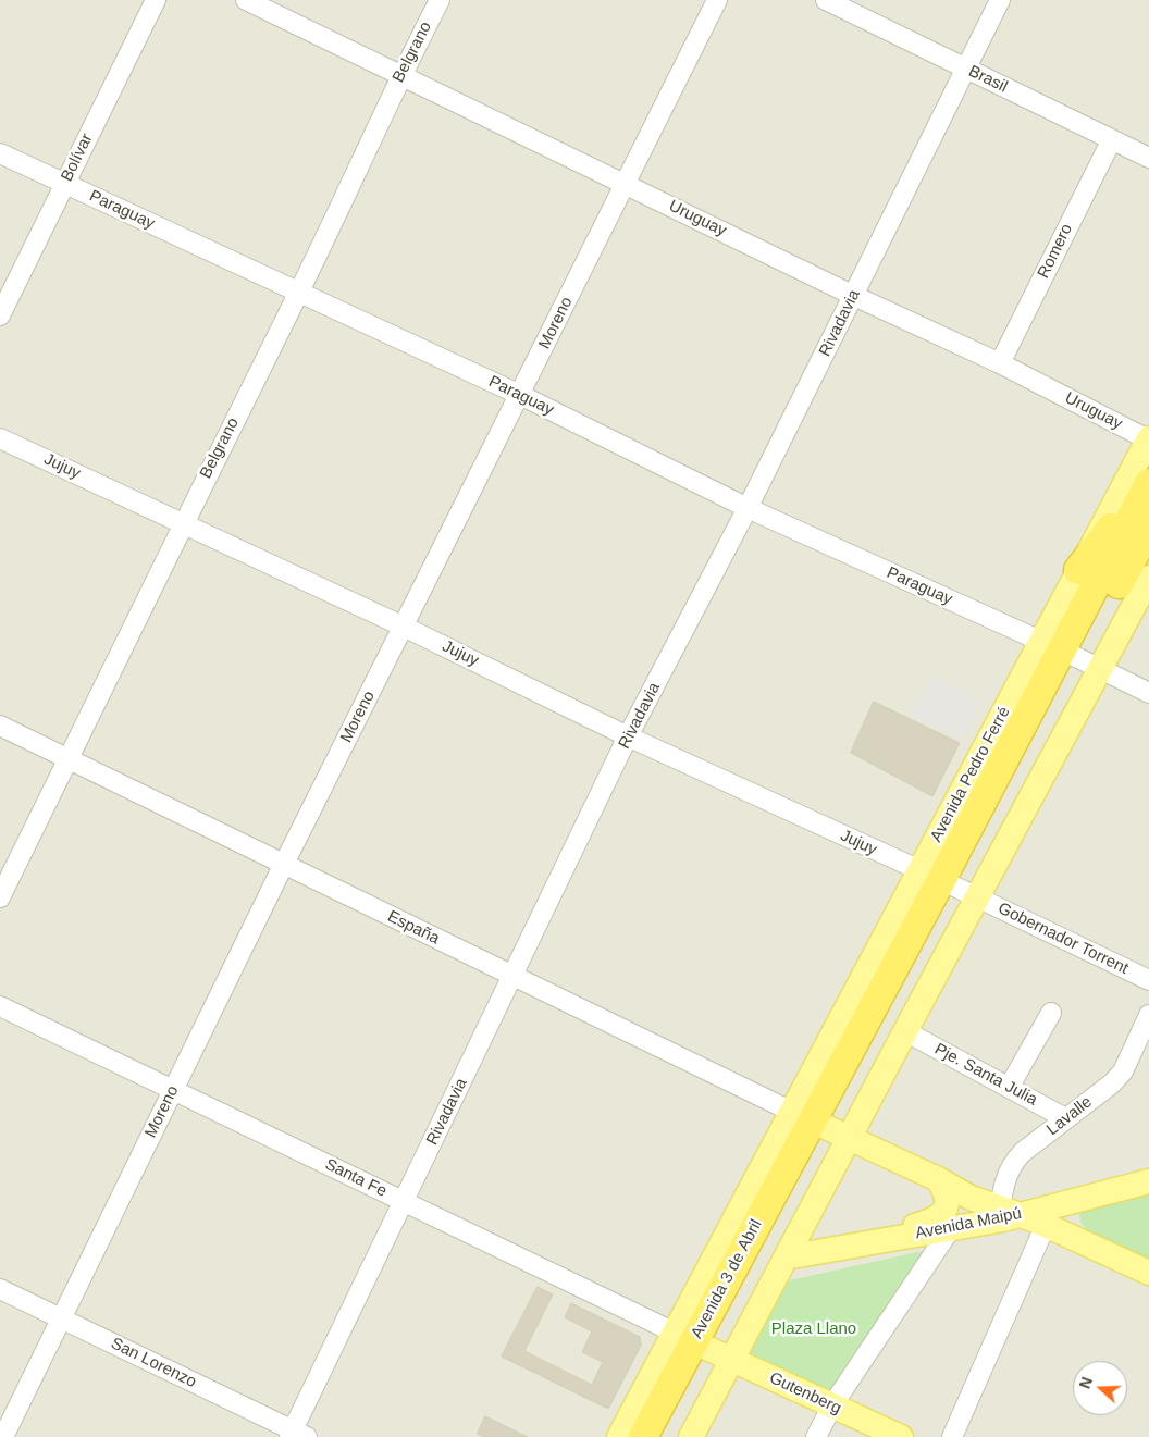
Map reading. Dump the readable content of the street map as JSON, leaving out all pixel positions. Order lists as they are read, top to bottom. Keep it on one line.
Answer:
{"streets":{"highway":["Avenida Pedro Ferré","Avenida 3 de Abril"],"main road":["Avenida Maipú","Gutenberg"],"street":["Belgrano","Brasil","Bolívar","Paraguay","Uruguay","Romero","Moreno","Rivadavia","Jujuy","España","Gobernador Torrent","Pje. Santa Julia","Lavalle","Santa Fe","San Lorenzo"]},"crossings":[["Belgrano","Paraguay"],["Belgrano","Uruguay"],["Belgrano","Jujuy"],["Belgrano","España"],["Brasil","Romero"],["Brasil","Rivadavia"],["Bolívar","Paraguay"],["Paraguay","Moreno"],["Paraguay","Rivadavia"],["Paraguay","Avenida Pedro Ferré"],["Uruguay","Romero"],["Uruguay","Moreno"],["Uruguay","Rivadavia"],["Uruguay","Avenida Pedro Ferré"],["Moreno","Jujuy"],["Moreno","España"],["Moreno","Santa Fe"],["Moreno","San Lorenzo"],["Rivadavia","Jujuy"],["Rivadavia","España"],["Rivadavia","Santa Fe"],["Rivadavia","San Lorenzo"],["Jujuy","Avenida Pedro Ferré"],["Jujuy","Gobernador Torrent"],["Avenida Pedro Ferré","España"],["Avenida Pedro Ferré","Gobernador Torrent"],["Avenida Pedro Ferré","Pje. Santa Julia"],["Avenida Pedro Ferré","Avenida 3 de Abril"],["España","Avenida 3 de Abril"],["Pje. Santa Julia","Lavalle"],["Lavalle","Avenida Maipú"],["Santa Fe","Avenida 3 de Abril"],["Santa Fe","Gutenberg"],["Avenida Maipú","Avenida 3 de Abril"],["Avenida 3 de Abril","Gutenberg"]],"parks":["Plaza Llano"],"north":"left"}
